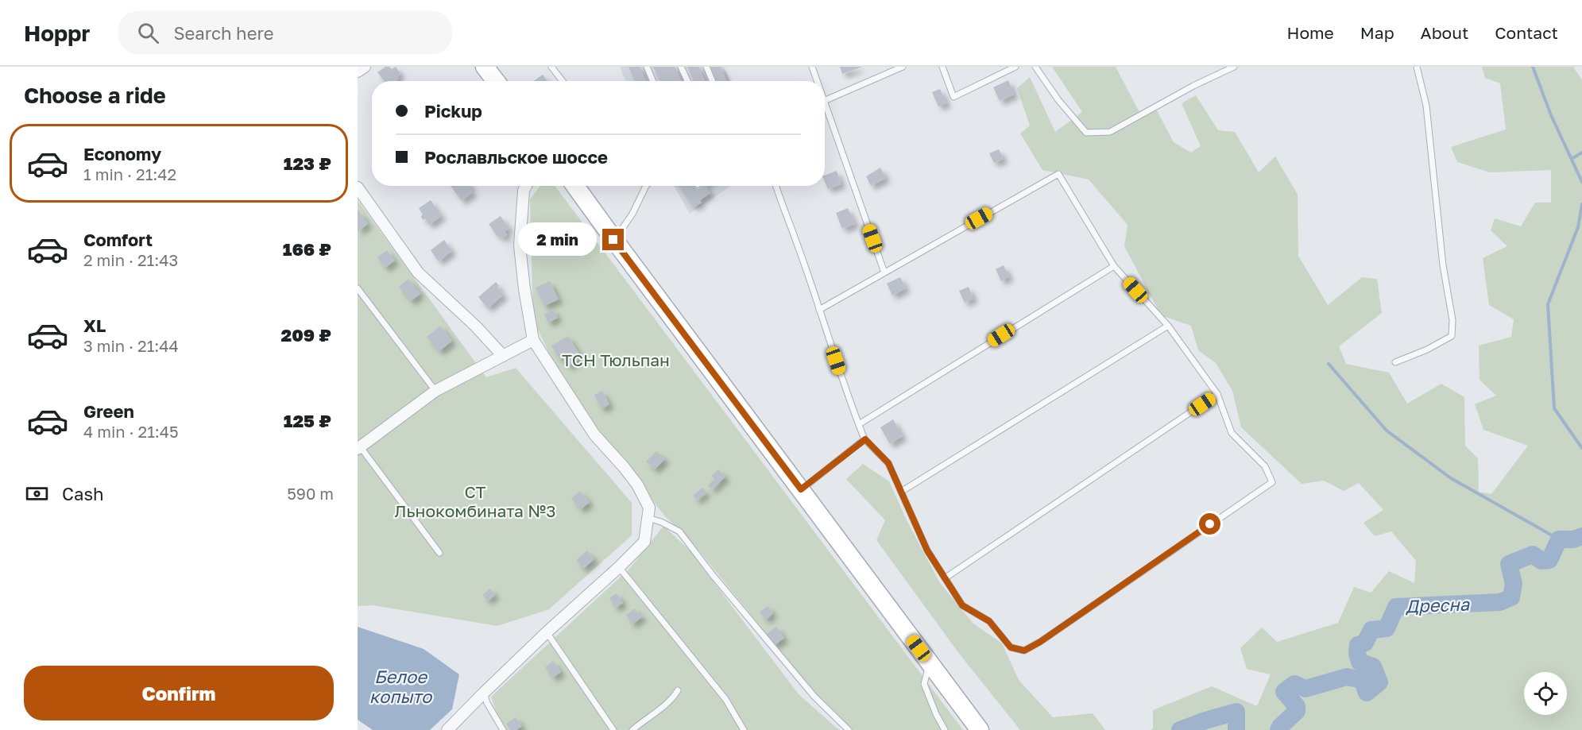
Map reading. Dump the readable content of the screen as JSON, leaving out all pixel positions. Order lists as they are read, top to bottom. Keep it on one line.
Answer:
{"water":["Дресна","Белое копыто"],"parks":["ТСН Тюльпан","СТ Льнокомбината №3"],"page":{"header":"Hoppr","search":"Search here","nav":["Home","Map","About","Contact"],"heading":"Choose a ride","banner":["Pickup","Рославльское шоссе"],"list":[{"name":"Economy","note":"1 min · 21:42","value":"123 ₽"},{"name":"Comfort","note":"2 min · 21:43","value":"166 ₽"},{"name":"XL","note":"3 min · 21:44","value":"209 ₽"},{"name":"Green","note":"4 min · 21:45","value":"125 ₽"}],"bubble":"2 min","pay":["Cash","590 m"],"buttons":"Confirm"}}
